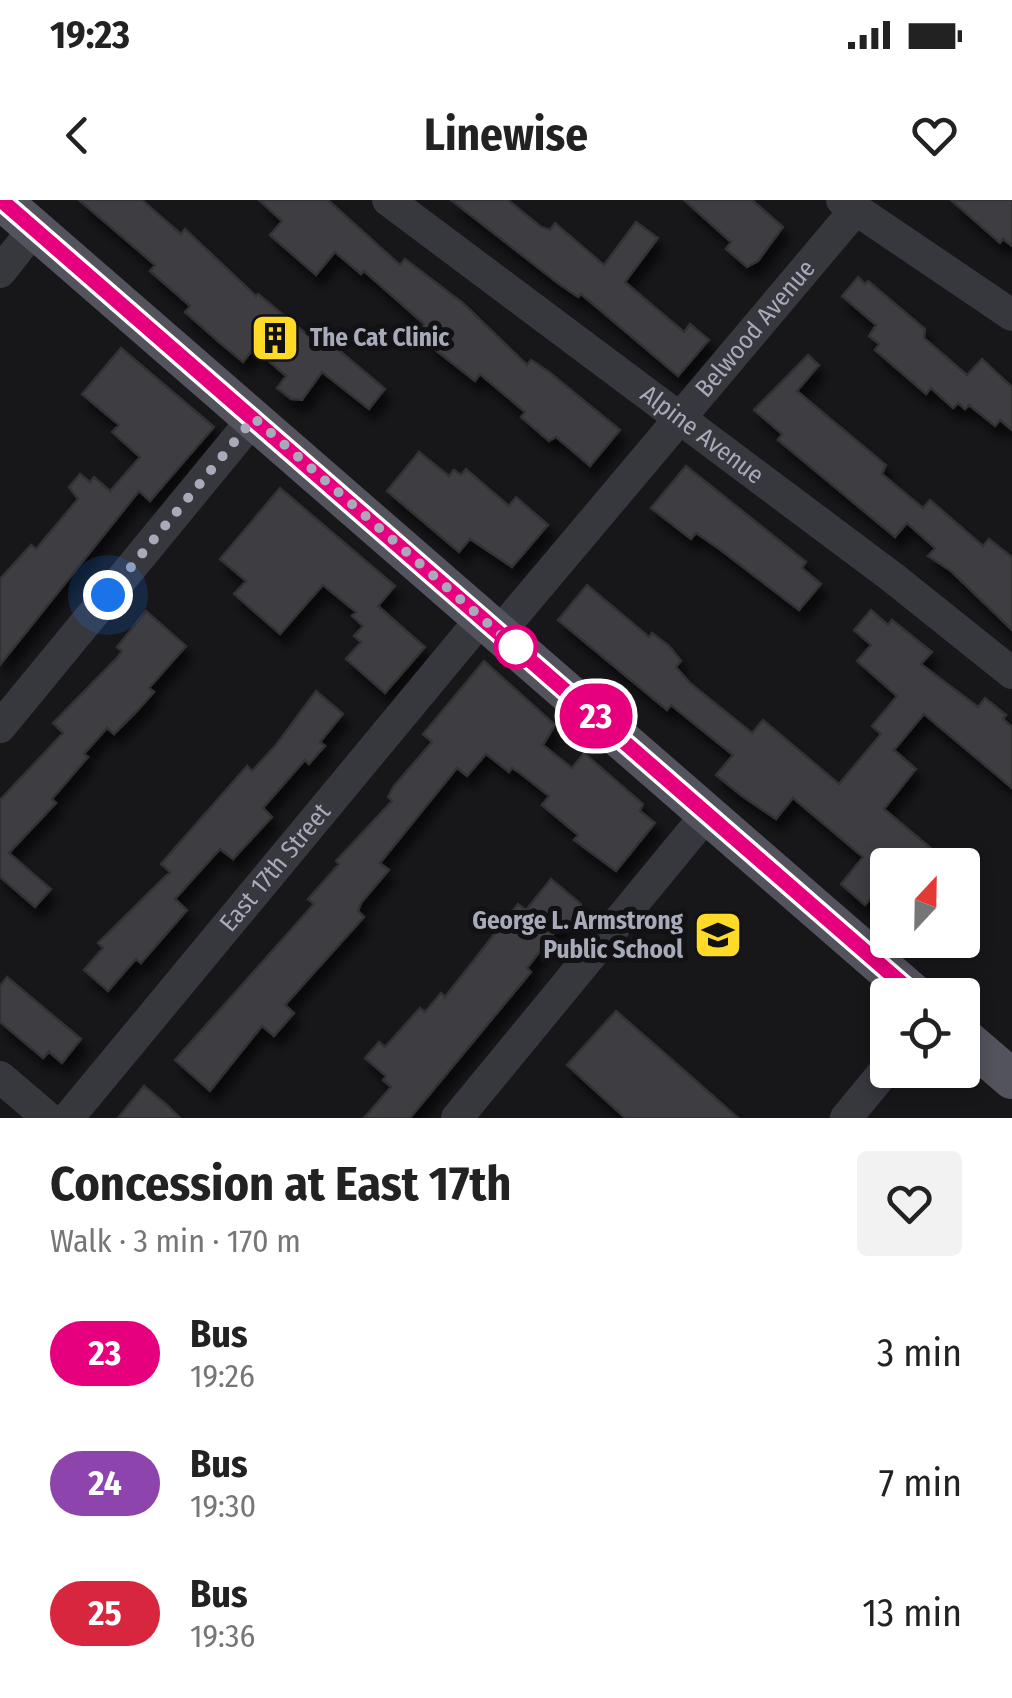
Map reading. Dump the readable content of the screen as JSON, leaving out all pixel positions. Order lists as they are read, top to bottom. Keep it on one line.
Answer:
{"streets":{"street":["Belwood Avenue","Alpine Avenue","East 17th Street"]},"crossings":[["Belwood Avenue","Alpine Avenue"],["Belwood Avenue","East 17th Street"]],"places":{"building":["The Cat Clinic"],"school or university":["George L. Armstrong Public School"]},"lines":["bus line 23"],"north":"top","page":{"status":"19:23","header":"Linewise","on_map":"23","heading":["Concession at East 17th","Walk · 3 min · 170 m"],"list":[{"mark":"23","name":"Bus","note":"19:26","value":"3 min"},{"mark":"24","name":"Bus","note":"19:30","value":"7 min"},{"mark":"25","name":"Bus","note":"19:36","value":"13 min"}]}}
